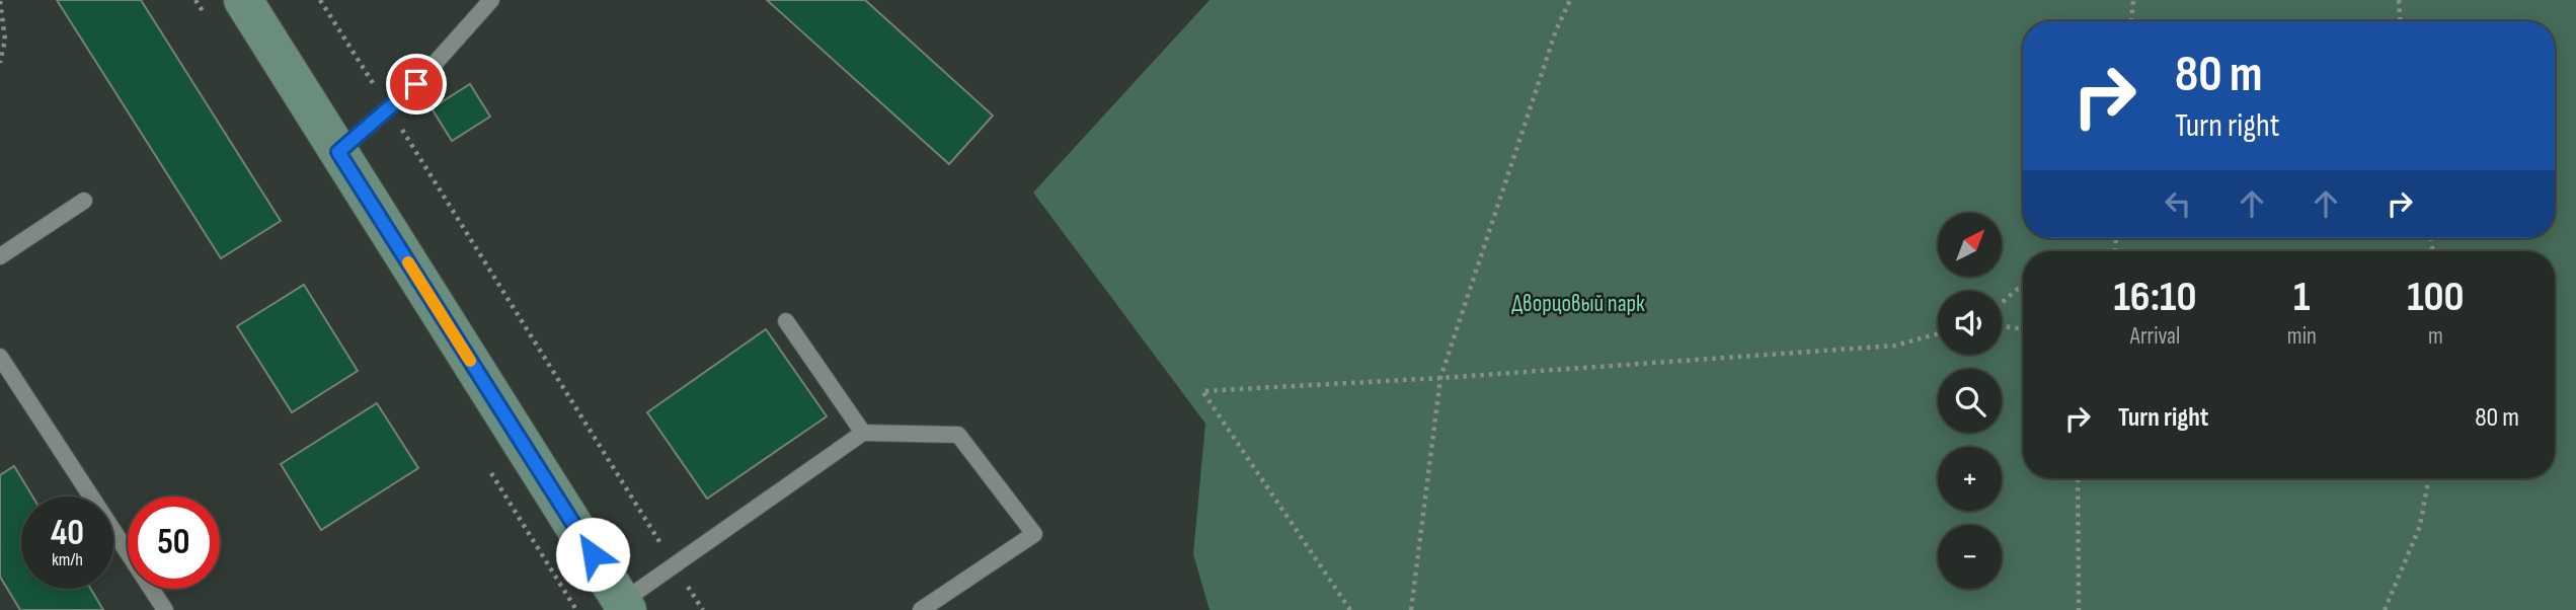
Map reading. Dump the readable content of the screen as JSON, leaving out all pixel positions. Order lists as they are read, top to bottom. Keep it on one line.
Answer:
{"parks":["Дворцовый парк"],"north":"top right","page":{"turn":["80 m","Turn right"],"map_buttons":["+","−"],"eta":["16:10","Arrival","1","min","100","m"],"list":[{"name":"Turn right","value":"80 m"}],"speed":"40 km/h","limit":"50"}}
